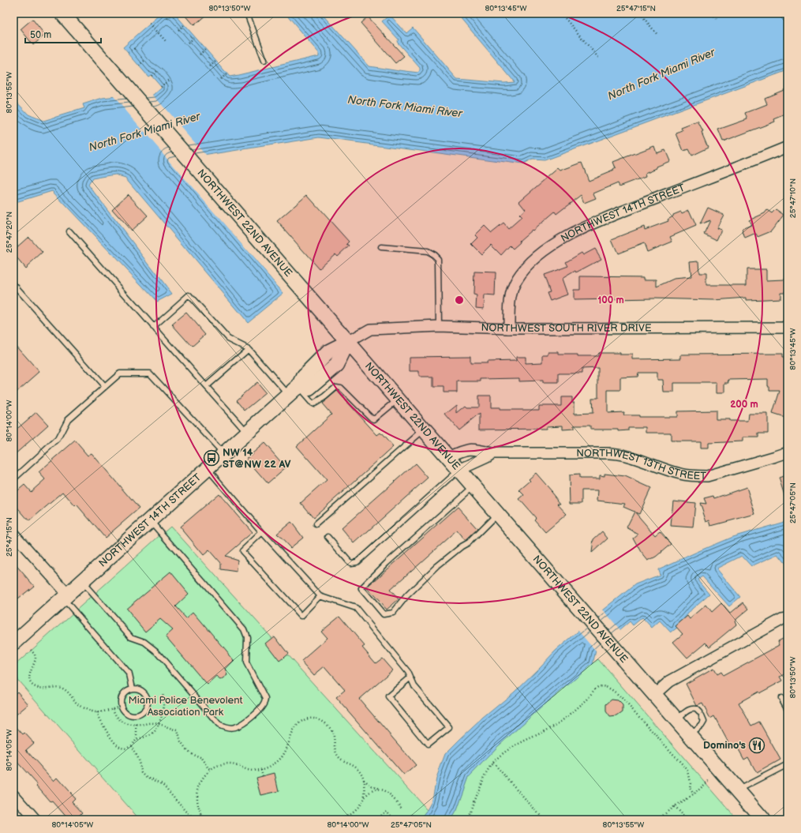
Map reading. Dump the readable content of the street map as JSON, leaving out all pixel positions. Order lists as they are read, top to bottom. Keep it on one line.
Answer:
{"streets":{"main road":["NORTHWEST 14TH STREET","NORTHWEST 22ND AVENUE"],"street":["NORTHWEST SOUTH RIVER DRIVE","NORTHWEST 13TH STREET"]},"crossings":[["NORTHWEST 14TH STREET","NORTHWEST SOUTH RIVER DRIVE"],["NORTHWEST 22ND AVENUE","NORTHWEST SOUTH RIVER DRIVE"],["NORTHWEST 22ND AVENUE","NORTHWEST 13TH STREET"]],"water":["North Fork Miami River"],"parks":["Miami Police Benevolent Association Park"],"places":{"bus stop":["NW 14 ST@NW 22 AV"],"restaurant":["Domino's"]},"scale_bar":"50 m","coordinates":["80°13'50\"W","80°13'45\"W","25°47'15\"N","80°13'55\"W","25°47'10\"N","25°47'20\"N","80°14'00\"W","25°47'05\"N","80°14'05\"W"],"rings":["100 m","200 m"]}
